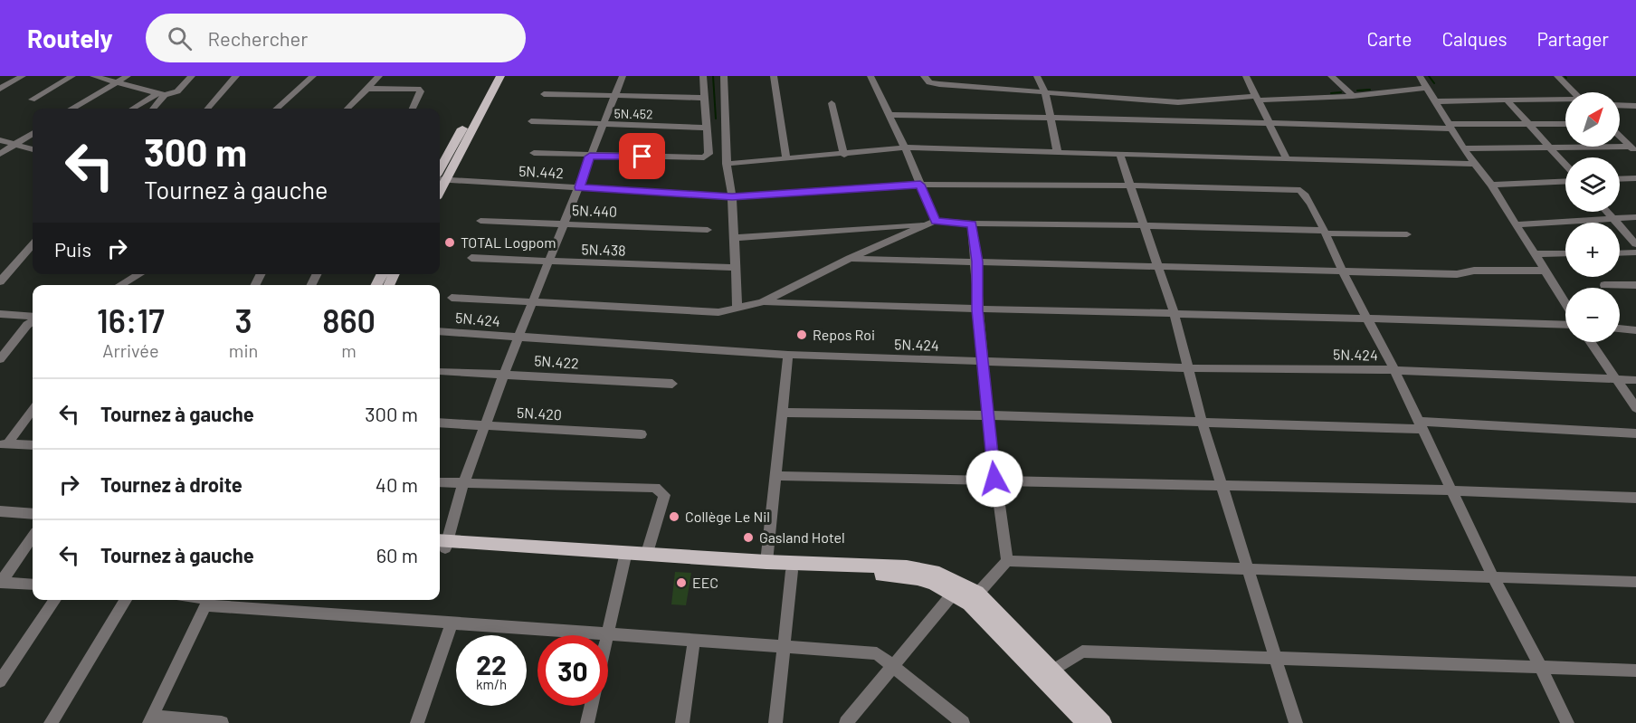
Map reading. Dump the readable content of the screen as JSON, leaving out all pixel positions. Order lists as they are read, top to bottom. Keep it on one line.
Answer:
{"streets":{"street":["5N.452","5N.442","5N.440","5N.438","5N.424","5N.422","5N.420"]},"places":["TOTAL Logpom","Repos Roi","Collège Le Nil","Gasland Hotel","EEC"],"north":"top right","page":{"header":"Routely","search":"Rechercher","nav":["Carte","Calques","Partager"],"map_buttons":["+","−"],"turn":["300 m","Tournez à gauche"],"then":"Puis","eta":["16:17","Arrivée","3","min","860","m"],"list":[{"name":"Tournez à gauche","value":"300 m"},{"name":"Tournez à droite","value":"40 m"},{"name":"Tournez à gauche","value":"60 m"}],"speed":"22 km/h","limit":"30"}}
